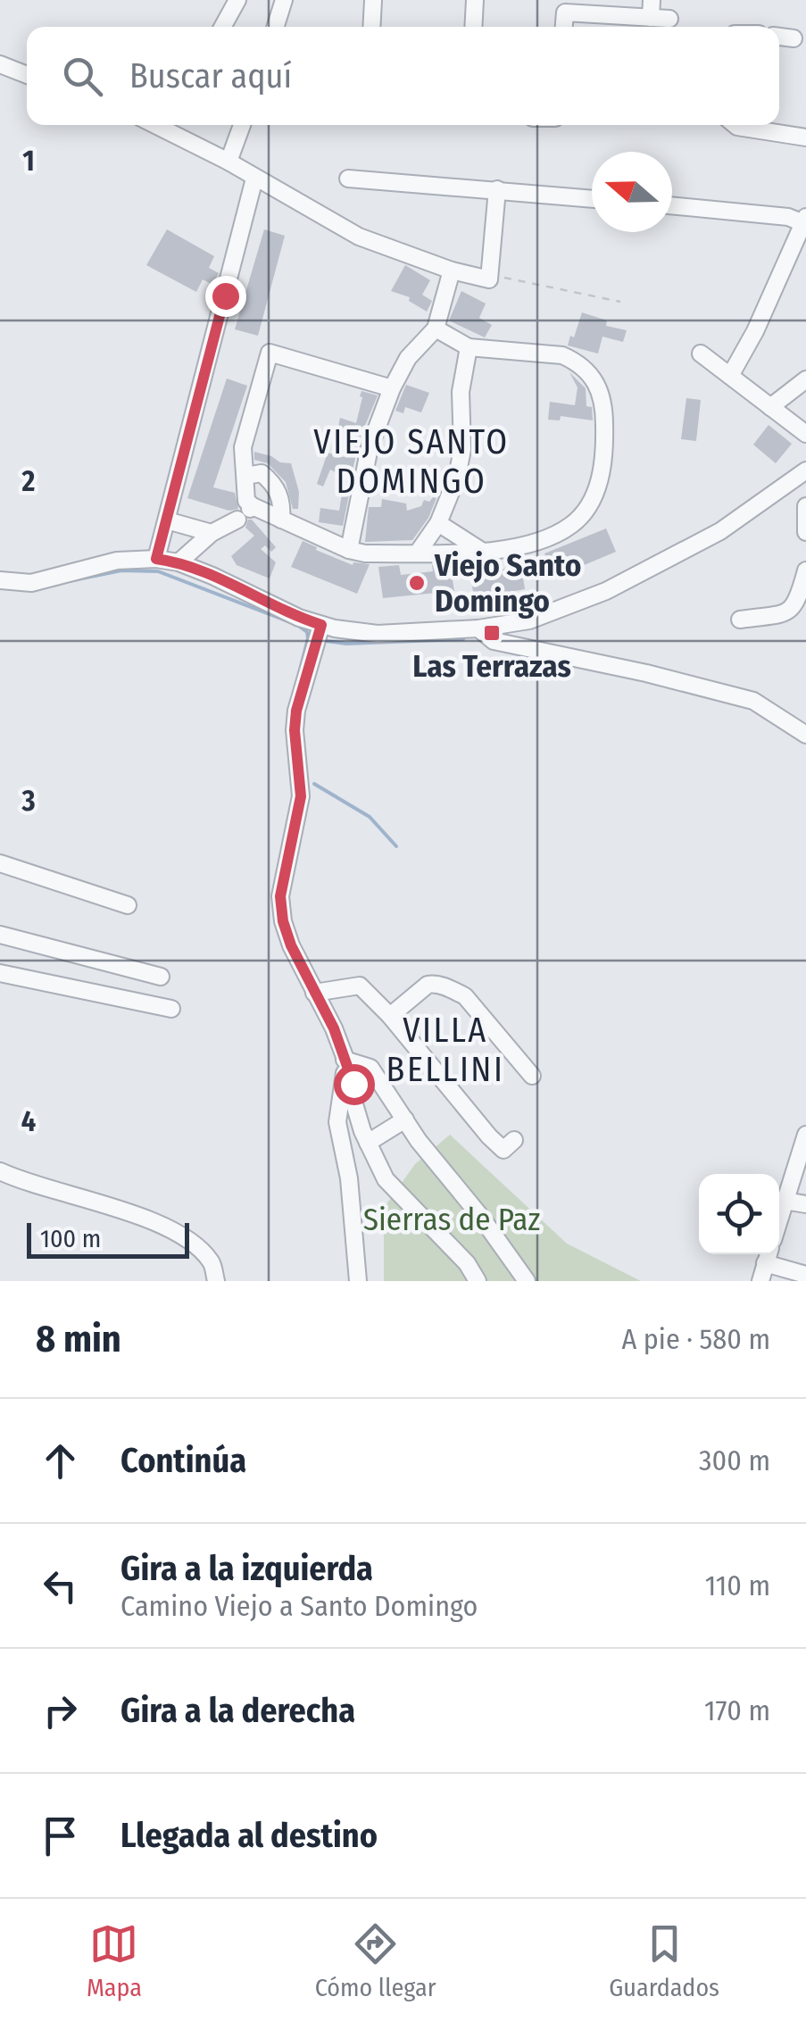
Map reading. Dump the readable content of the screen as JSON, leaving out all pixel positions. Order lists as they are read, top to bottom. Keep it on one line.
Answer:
{"districts":["VIEJO SANTO DOMINGO","VILLA BELLINI"],"parks":["Sierras de Paz"],"places":{"other":["Viejo Santo Domingo"],"transit":["Las Terrazas"]},"scale_bar":"100 m","north":"left","page":{"search":"Buscar aquí","scale":"100 m","heading":["8 min","A pie · 580 m"],"list":[["Continúa","300 m"],["Gira a la izquierda","Camino Viejo a Santo Domingo","110 m"],["Gira a la derecha","170 m"],"Llegada al destino"],"nav":["Mapa","Cómo llegar","Guardados"]},"grid":{"rows":["1","2","3","4"]}}
